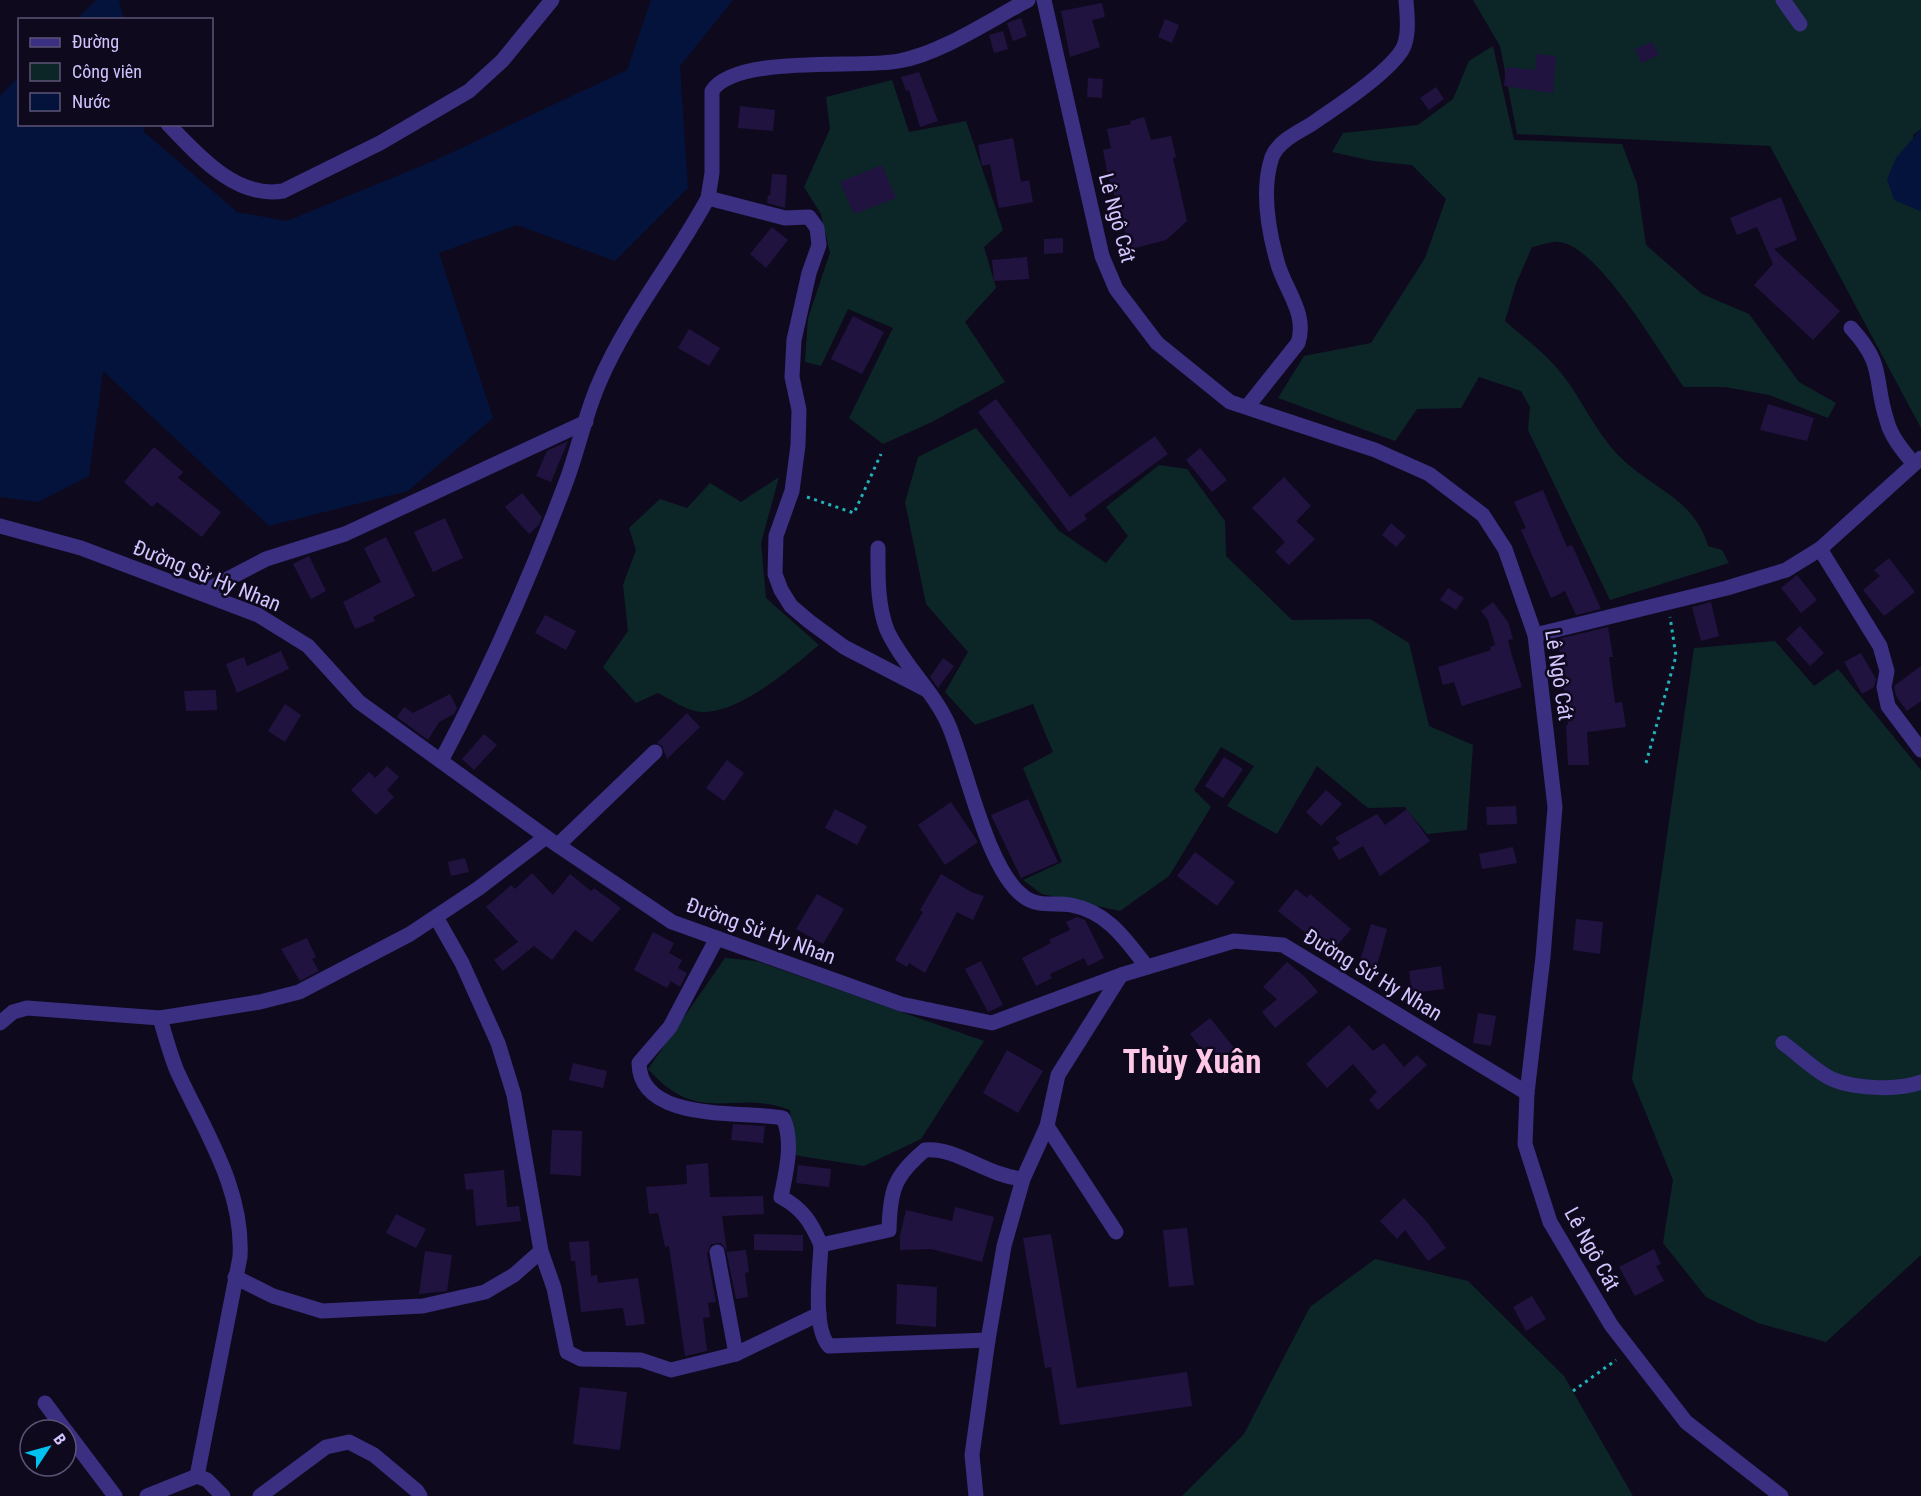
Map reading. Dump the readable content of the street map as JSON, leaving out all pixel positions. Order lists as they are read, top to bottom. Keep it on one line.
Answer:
{"streets":{"street":["Lê Ngô Cát","Đường Sử Hy Nhan"]},"crossings":[["Lê Ngô Cát","Đường Sử Hy Nhan"]],"districts":["Thủy Xuân"],"legend":["Đường","Công viên","Nước"],"north":"top right"}
